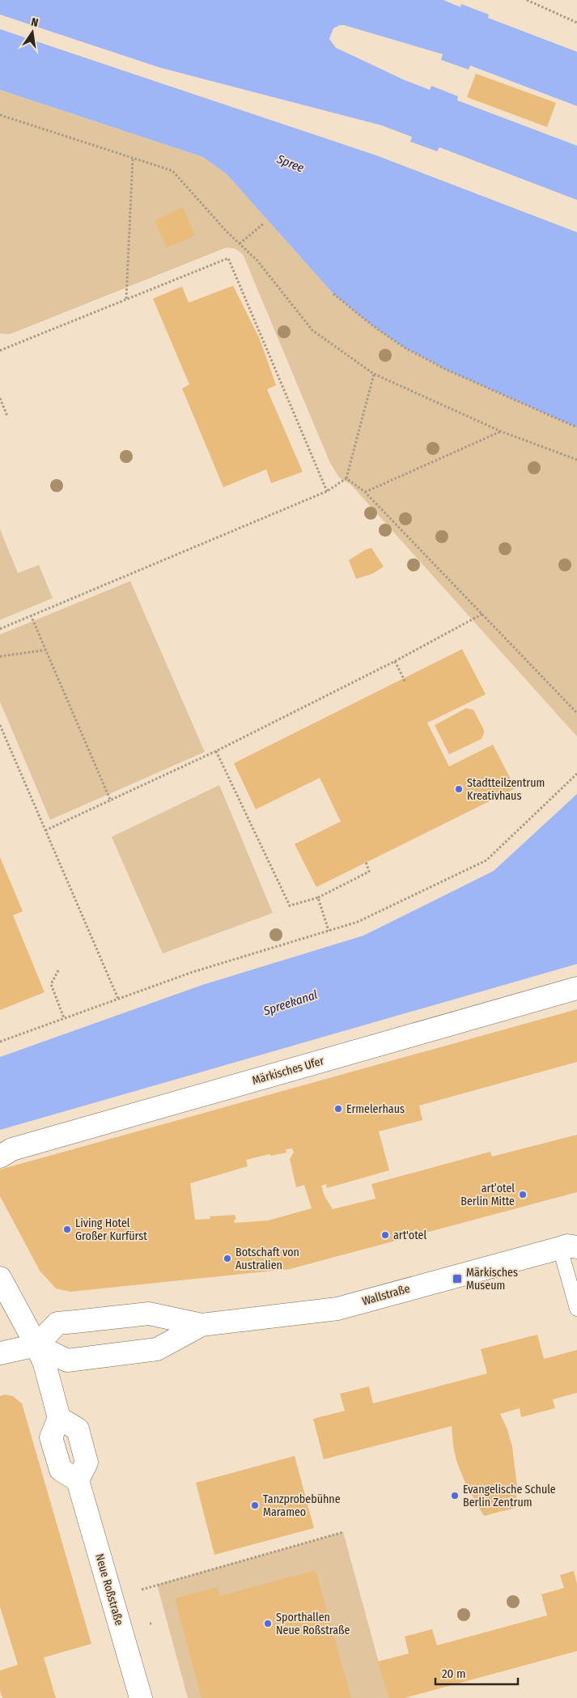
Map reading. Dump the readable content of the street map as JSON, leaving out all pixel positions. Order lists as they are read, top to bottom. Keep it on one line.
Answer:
{"streets":{"street":["Märkisches Ufer","Wallstraße","Neue Roßstraße"]},"crossings":[["Wallstraße","Neue Roßstraße"]],"water":["Spree","Spreekanal"],"places":{"other":["Stadtteilzentrum Kreativhaus","Ermelerhaus","art’otel Berlin Mitte","Living Hotel Großer Kurfürst","art'otel","Botschaft von Australien","Evangelische Schule Berlin Zentrum","Tanzprobebühne Marameo","Sporthallen Neue Roßstraße"],"transit":["Märkisches Museum"]},"scale_bar":"20 m","north":"top"}
